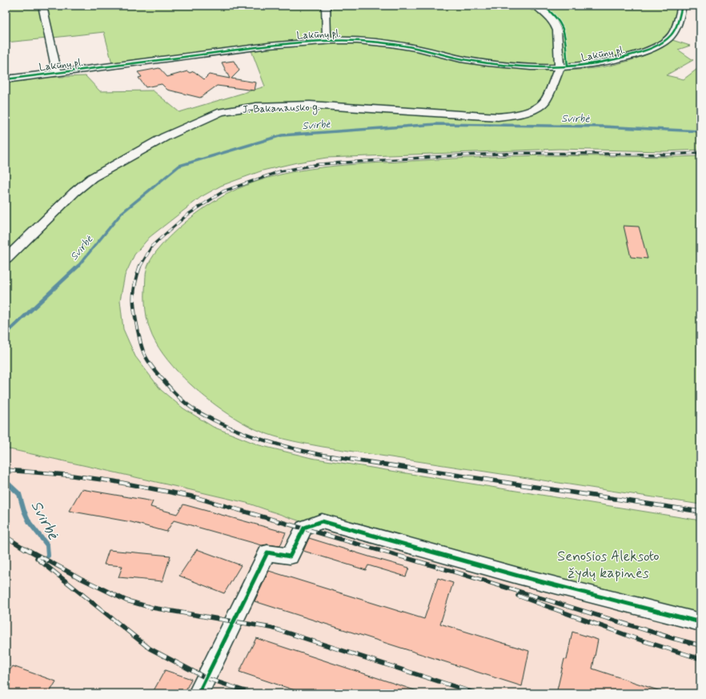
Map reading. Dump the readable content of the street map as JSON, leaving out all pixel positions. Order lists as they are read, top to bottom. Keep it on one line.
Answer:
{"streets":{"street":["Lakūnų pl.","J. Bakanausko g."]},"crossings":[["Lakūnų pl.","J. Bakanausko g."]],"water":["Svirbė"],"parks":["Senosios Aleksoto žydų kapinės"]}
